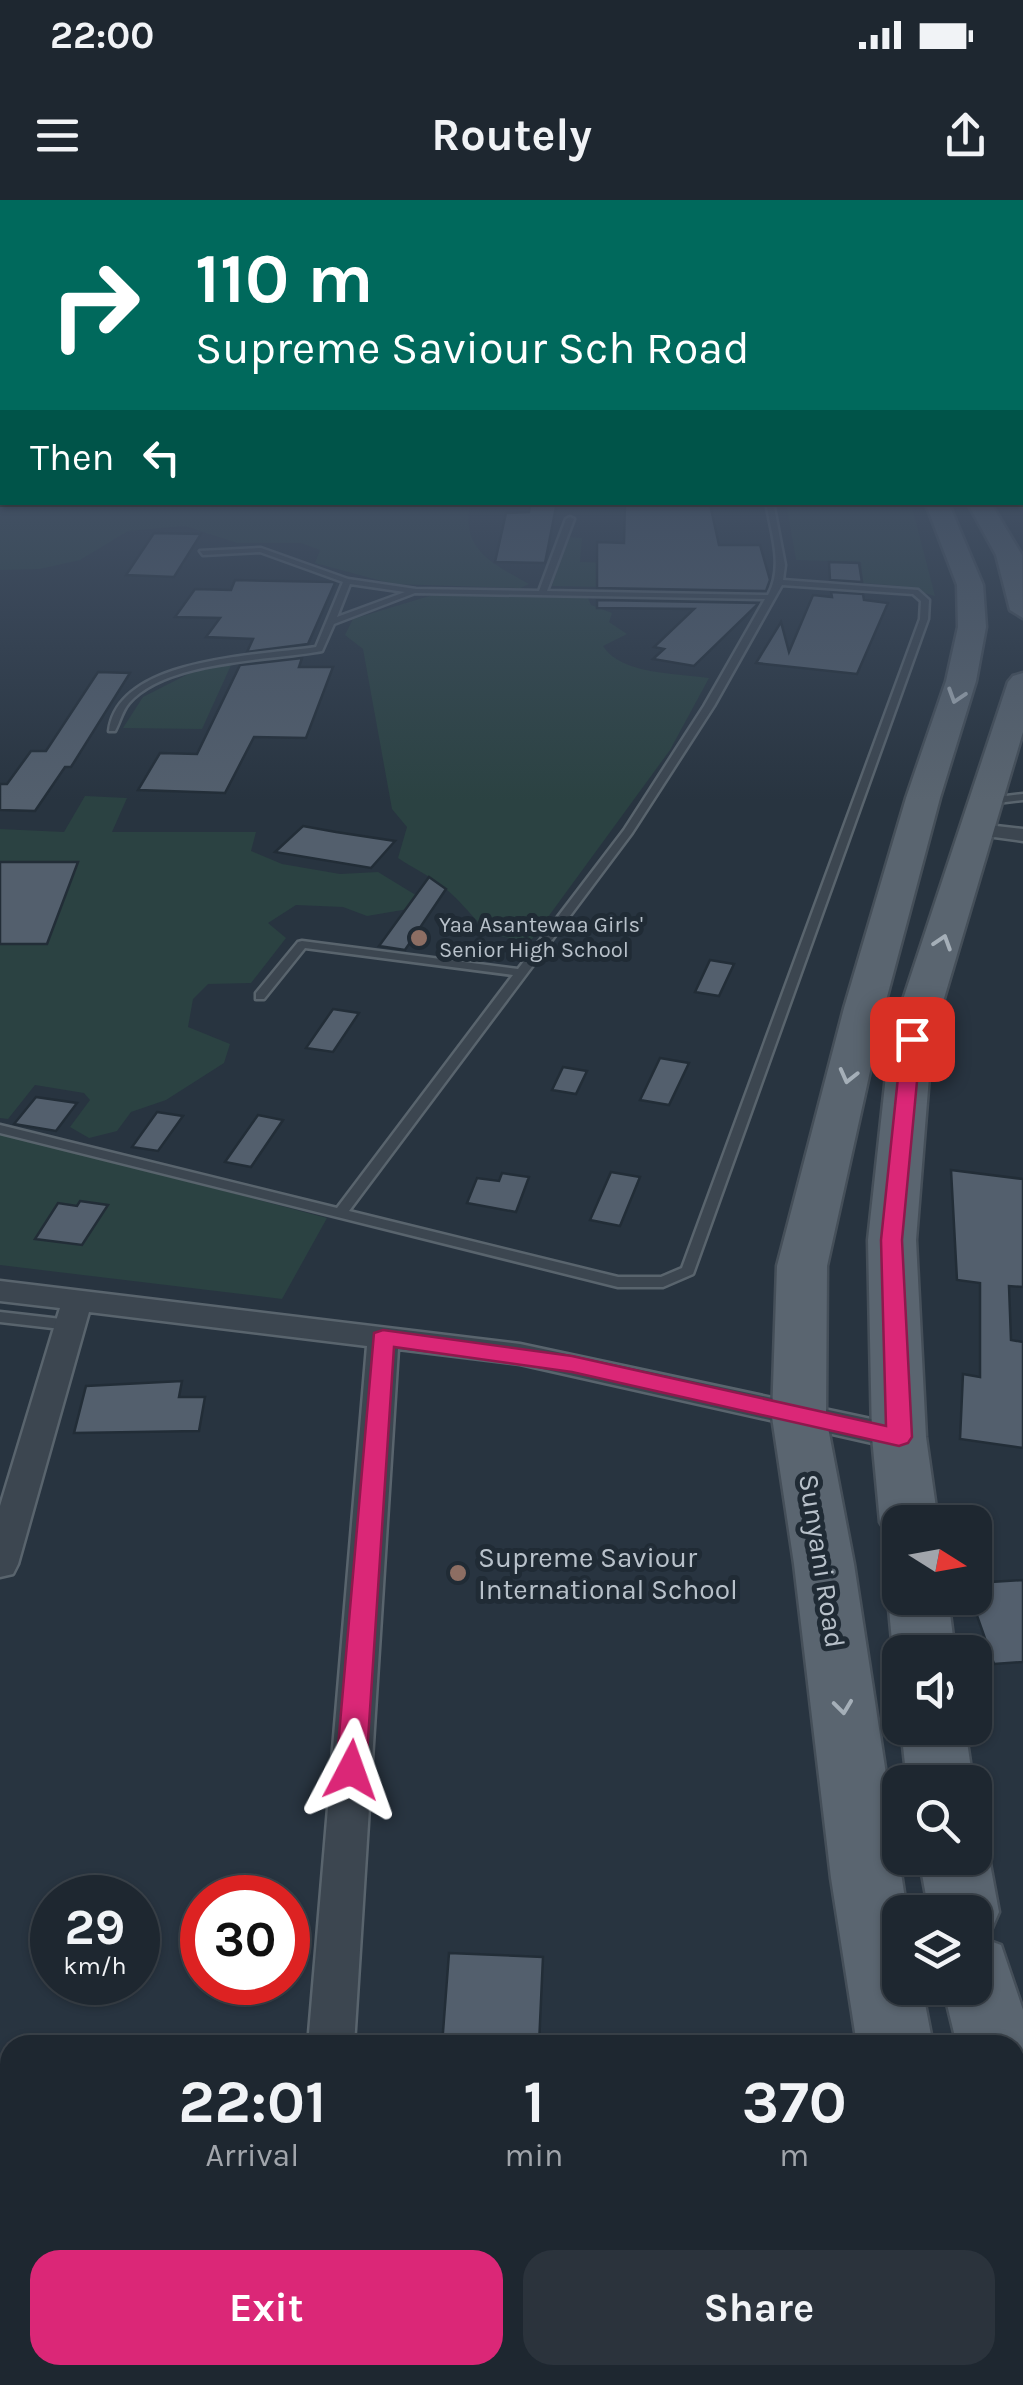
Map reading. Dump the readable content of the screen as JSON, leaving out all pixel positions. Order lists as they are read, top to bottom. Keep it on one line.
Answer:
{"streets":{"main road":["Sunyani Road"]},"places":["Yaa Asantewaa Girls' Senior High School","Supreme Saviour International School"],"north":"right","page":{"status":"22:00","header":"Routely","turn":["110 m","Supreme Saviour Sch Road"],"then":"Then","speed":"29 km/h","limit":"30","eta":["22:01","Arrival","1","min","370","m"],"buttons":["Exit","Share"]}}
